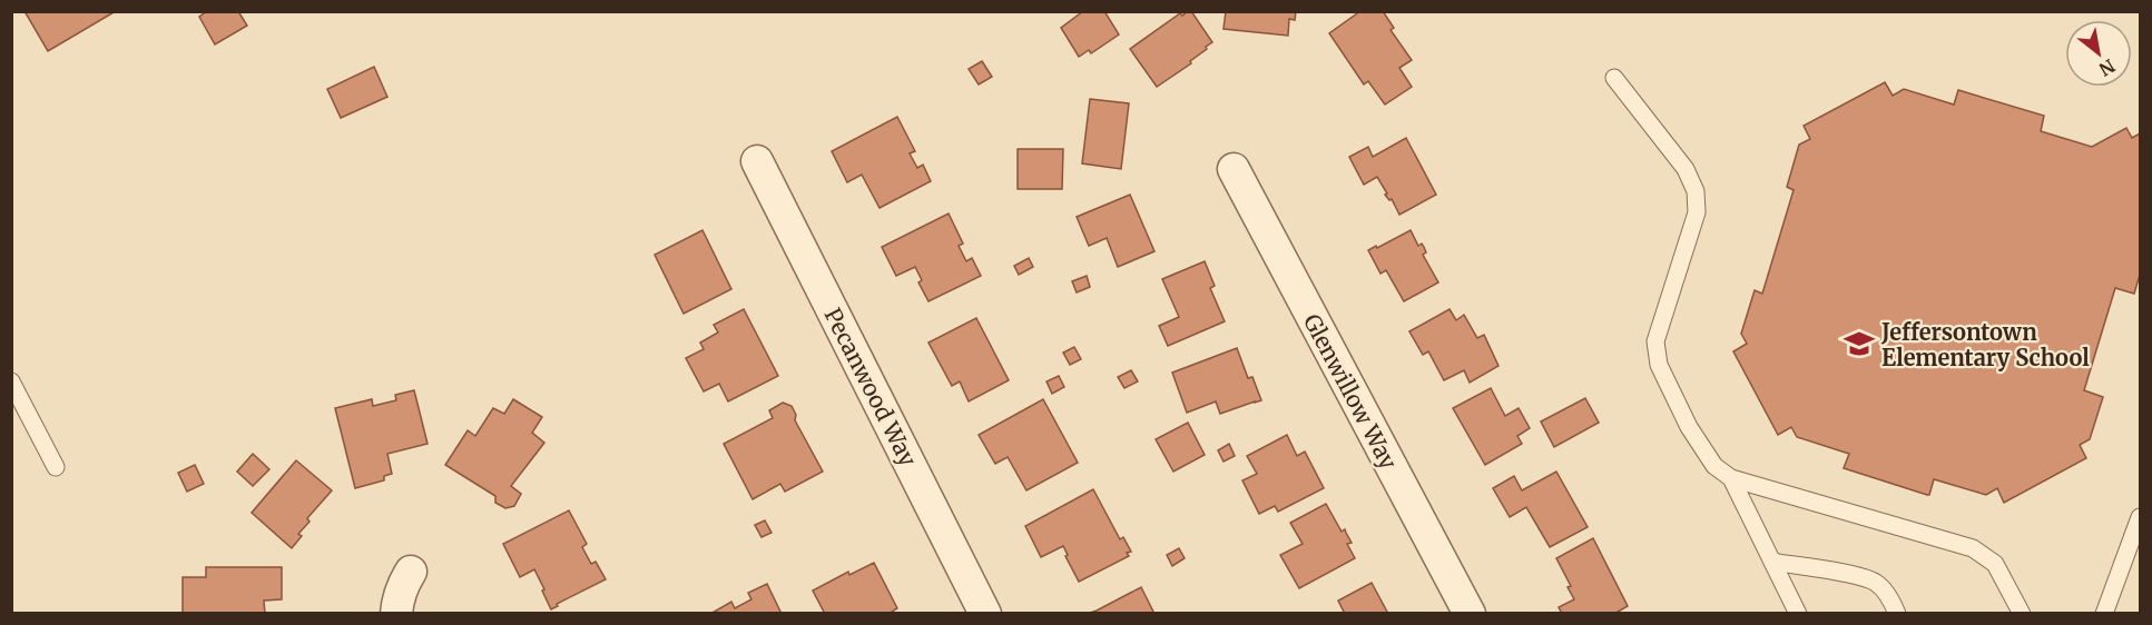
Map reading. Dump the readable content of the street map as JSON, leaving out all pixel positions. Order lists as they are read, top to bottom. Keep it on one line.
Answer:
{"streets":{"street":["Pecanwood Way","Glenwillow Way"]},"places":{"school or university":["Jeffersontown Elementary School"]},"north":"bottom right"}
